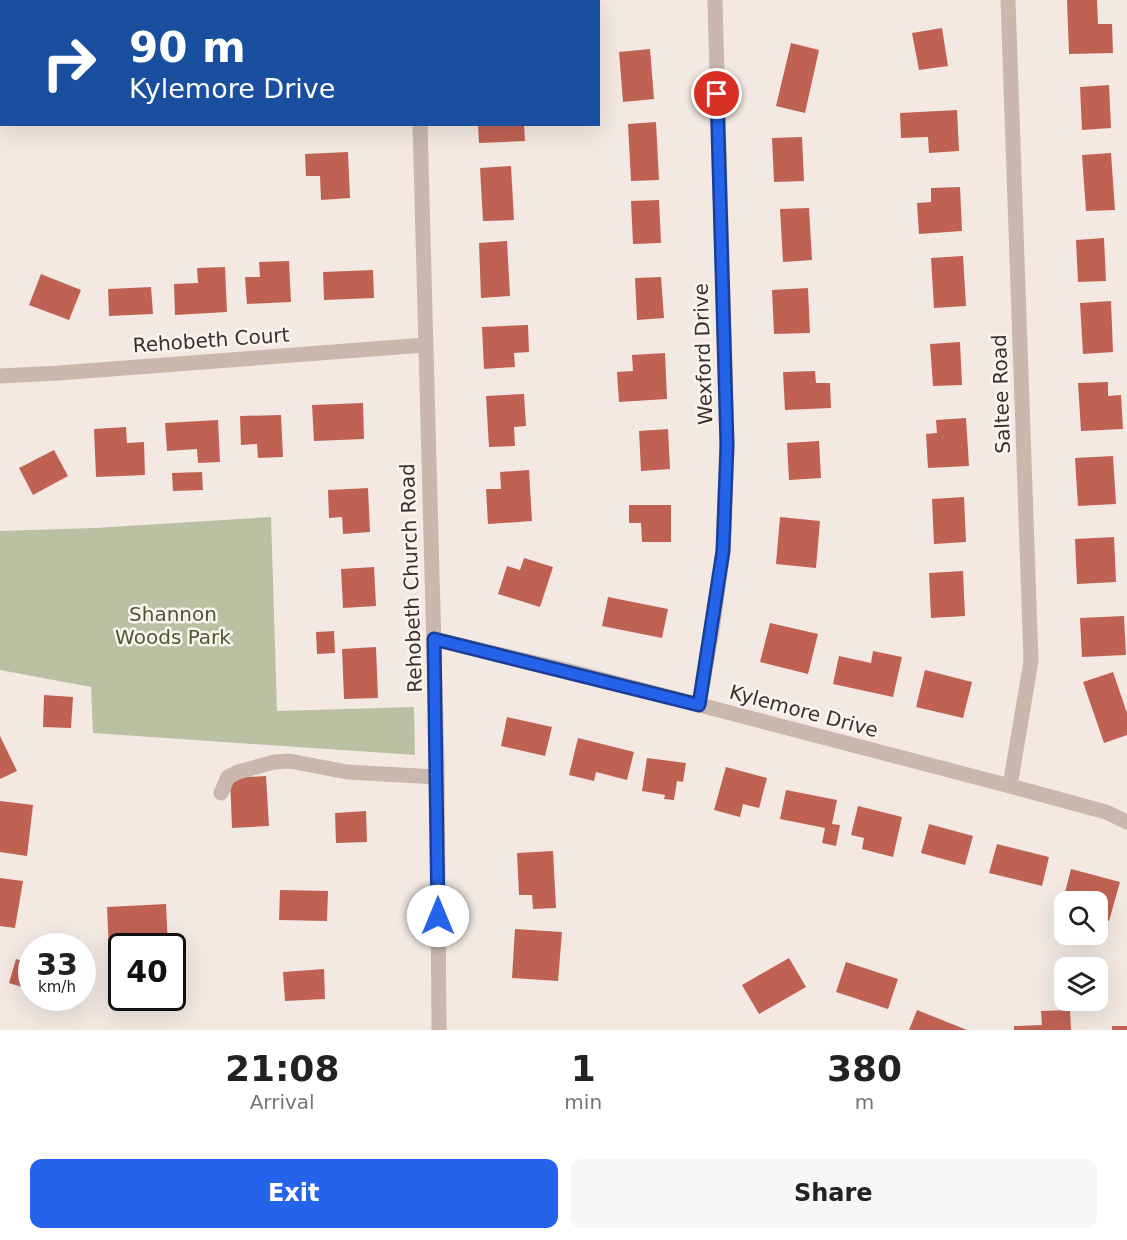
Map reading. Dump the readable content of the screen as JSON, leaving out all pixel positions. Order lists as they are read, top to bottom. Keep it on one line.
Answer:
{"streets":{"street":["Rehobeth Court","Wexford Drive","Saltee Road","Rehobeth Church Road","Kylemore Drive"]},"crossings":[["Rehobeth Court","Rehobeth Church Road"],["Wexford Drive","Kylemore Drive"],["Saltee Road","Kylemore Drive"],["Rehobeth Church Road","Kylemore Drive"]],"parks":["Shannon Woods Park"],"page":{"turn":["90 m","Kylemore Drive"],"speed":"33 km/h","limit":"40","eta":["21:08","Arrival","1","min","380","m"],"buttons":["Exit","Share"]}}
